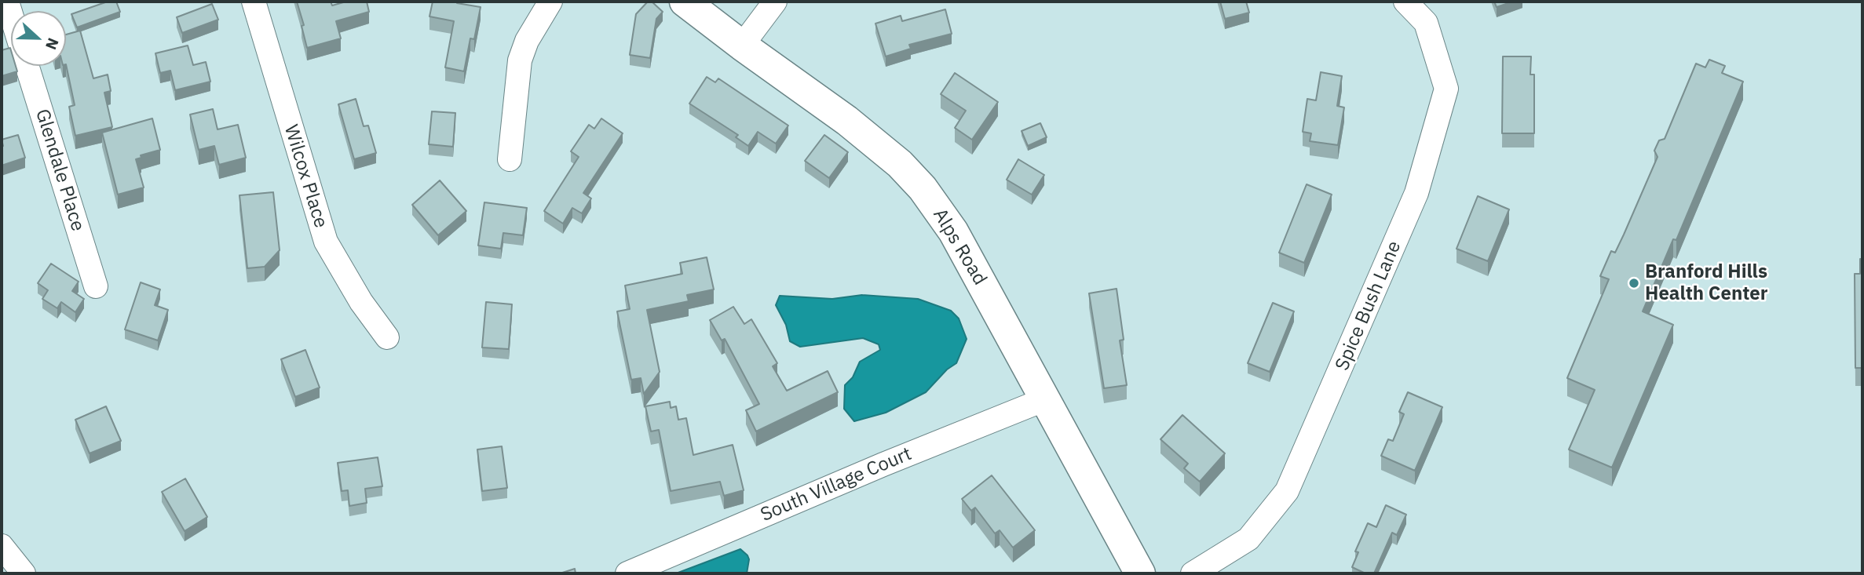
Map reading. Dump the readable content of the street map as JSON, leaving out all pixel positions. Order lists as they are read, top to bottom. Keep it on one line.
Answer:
{"streets":{"street":["Glendale Place","Wilcox Place","Alps Road","Spice Bush Lane","South Village Court"]},"crossings":[["Alps Road","South Village Court"]],"places":["Branford Hills Health Center"],"north":"right"}
